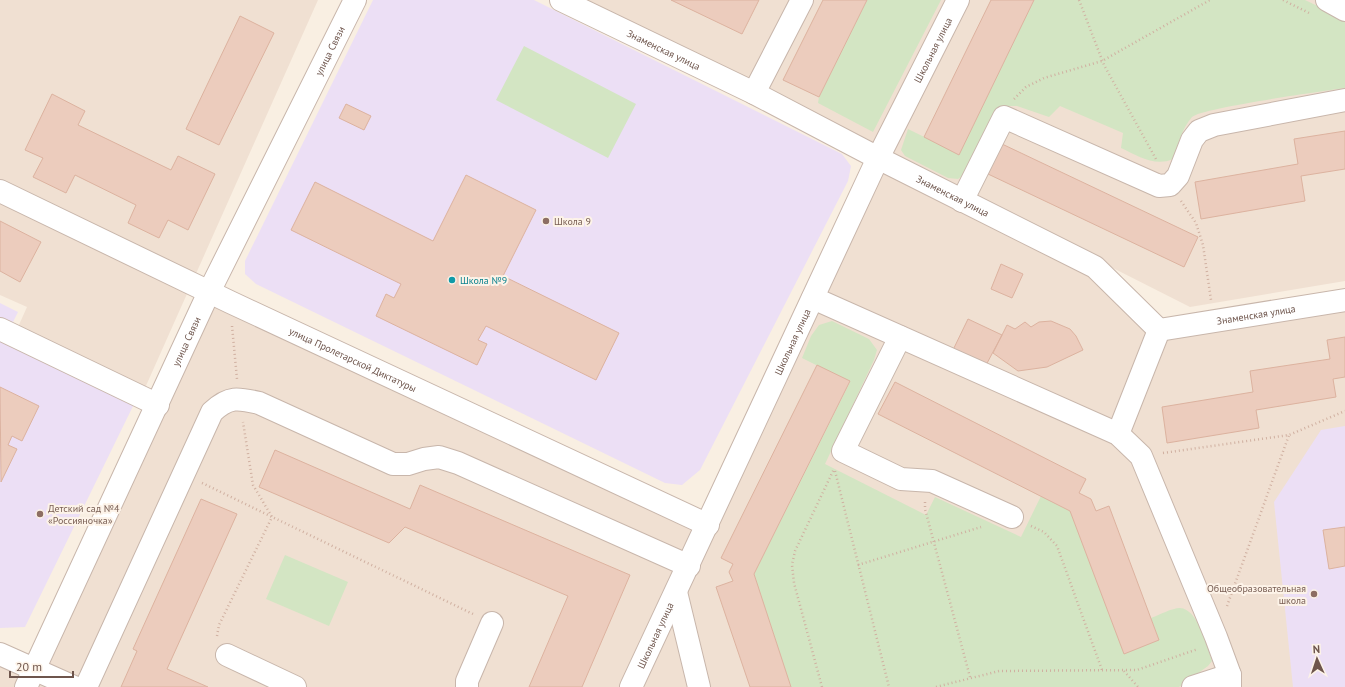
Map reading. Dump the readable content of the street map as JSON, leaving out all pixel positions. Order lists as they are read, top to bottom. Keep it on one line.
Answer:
{"streets":{"street":["Знаменская улица","Школьная улица","улица Связи","улица Пролетарской Диктатуры"]},"crossings":[["Знаменская улица","Школьная улица"],["Школьная улица","улица Пролетарской Диктатуры"],["улица Связи","улица Пролетарской Диктатуры"]],"places":["Школа 9","Школа №9","Детский сад №4 «Россияночка»","Общеобразовательная школа"],"scale_bar":"20 m","north":"top"}
